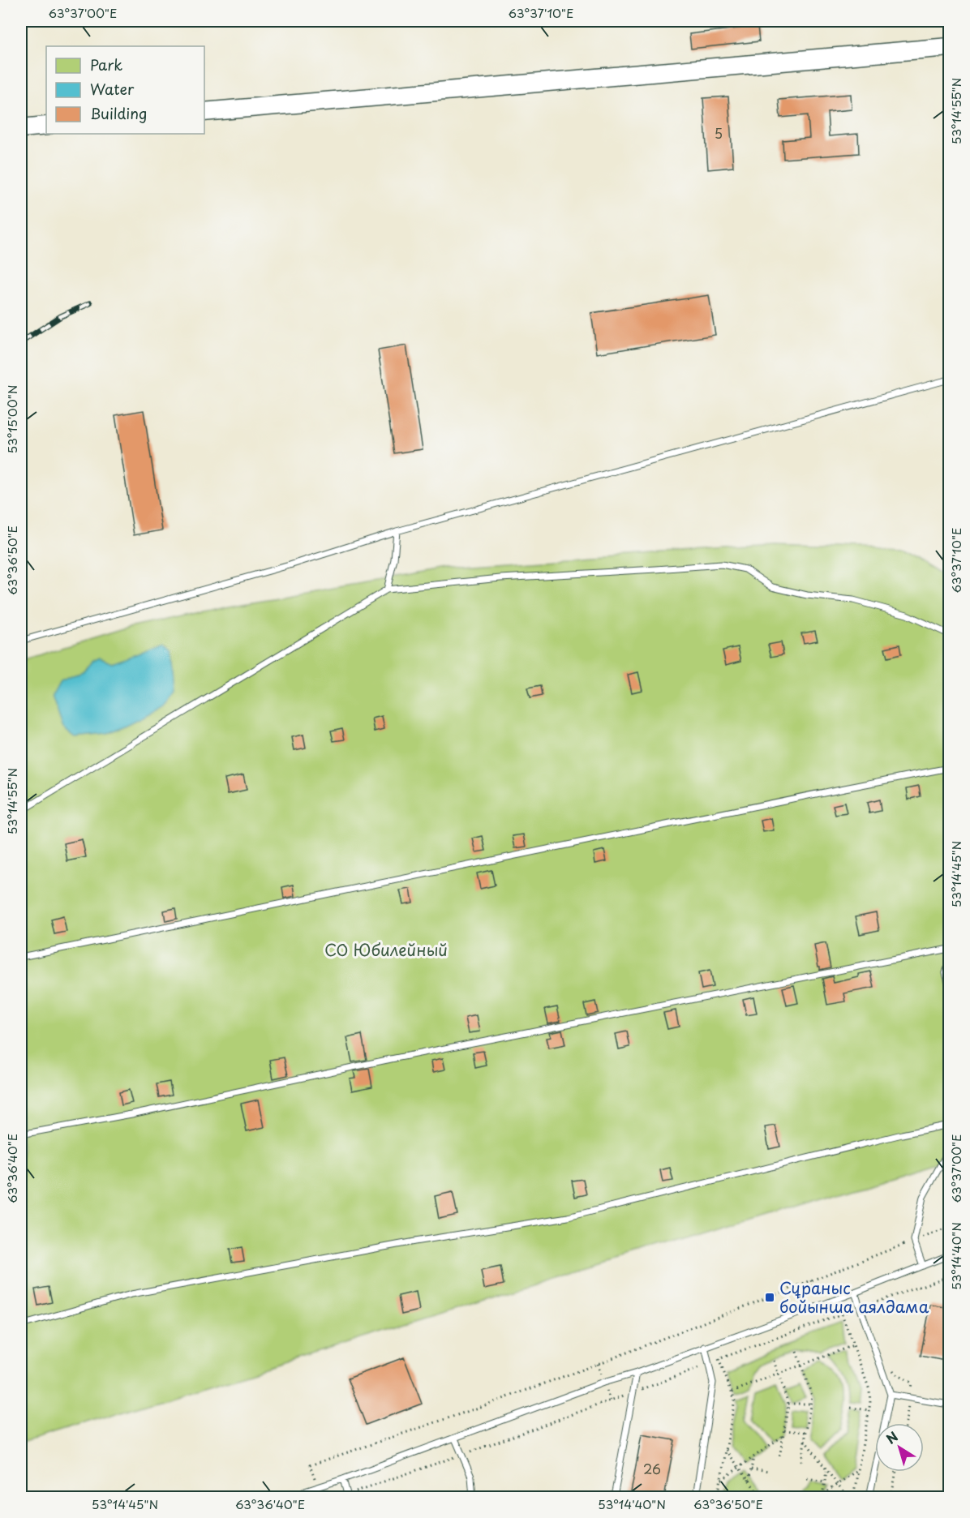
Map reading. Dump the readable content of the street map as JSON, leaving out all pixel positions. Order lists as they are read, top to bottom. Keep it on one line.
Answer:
{"parks":["СО Юбилейный"],"places":{"transit":["Сұраныс бойынша аялдама"]},"house_numbers":["5","26"],"legend":["Park","Water","Building"],"north":"top left","coordinates":["63°37'00\"E","63°37'10\"E","53°14'55\"N","53°15'00\"N","63°36'50\"E","53°14'45\"N","63°36'40\"E","53°14'40\"N"]}
